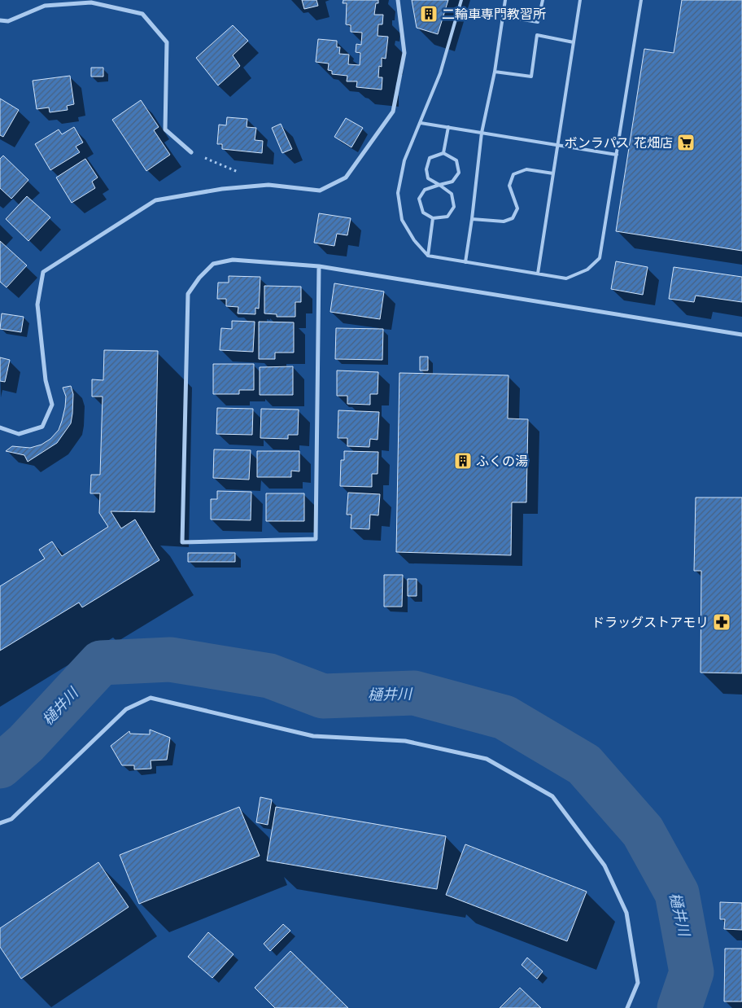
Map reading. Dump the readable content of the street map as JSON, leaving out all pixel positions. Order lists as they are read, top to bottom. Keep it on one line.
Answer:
{"water":["樋井川"],"places":{"building":["二輪車専門教習所","ふくの湯"],"supermarket":["ボンラパス 花畑店"],"pharmacy":["ドラッグストアモリ"]}}
